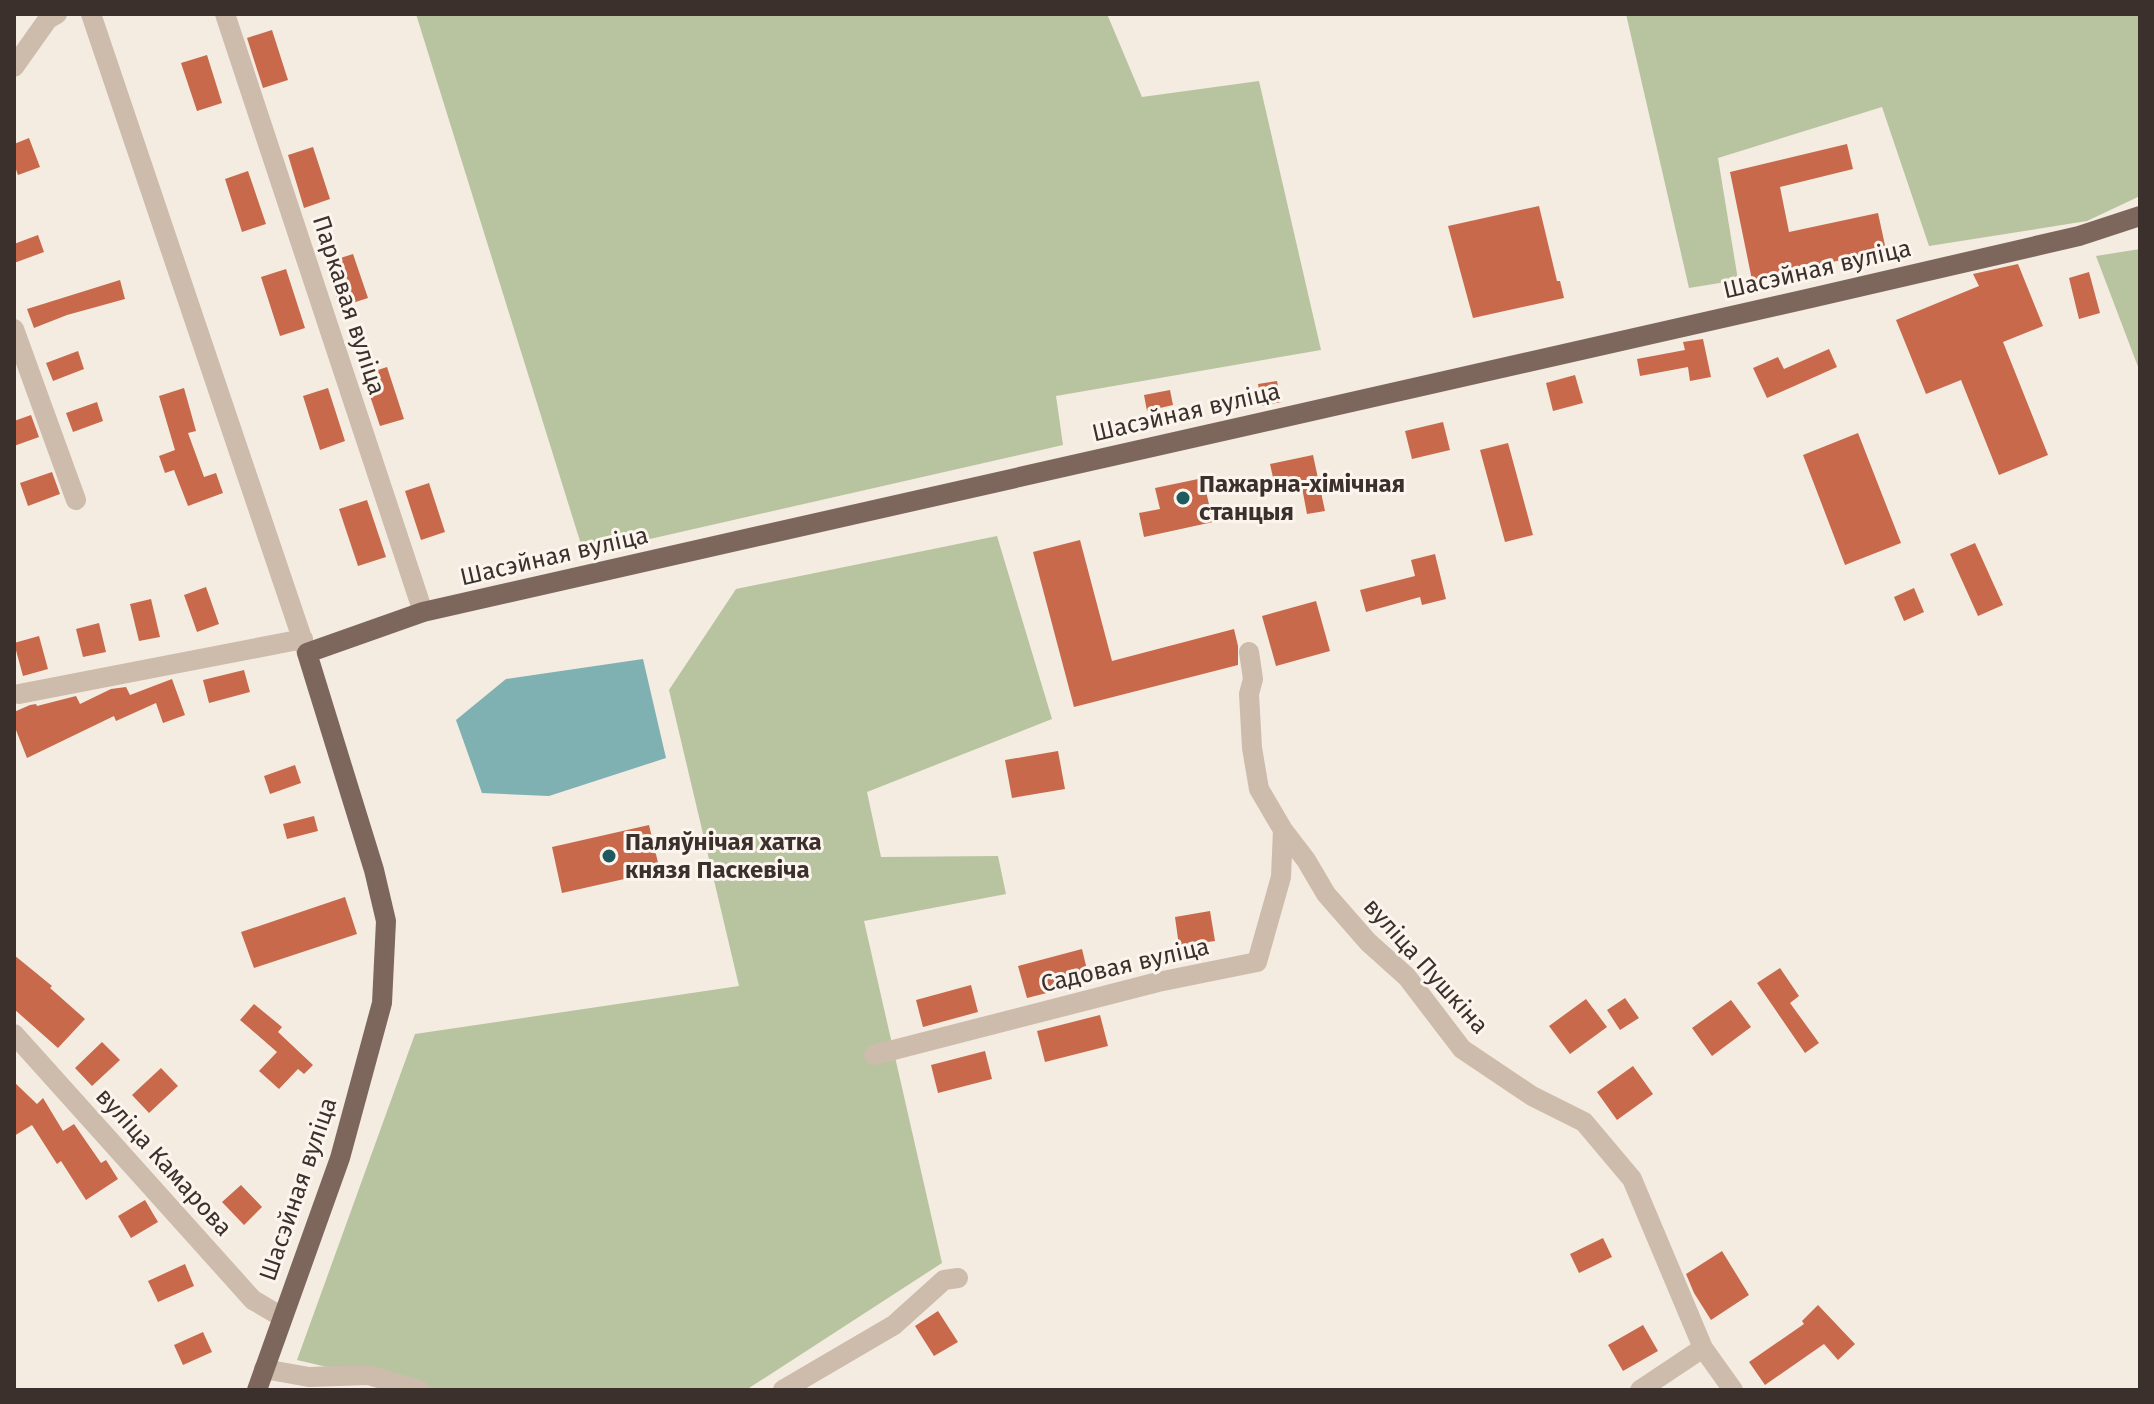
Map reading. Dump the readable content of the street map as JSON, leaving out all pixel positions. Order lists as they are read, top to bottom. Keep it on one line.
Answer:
{"streets":{"main road":["Шасэйная вуліца"],"street":["Паркавая вуліца","Садовая вуліца","вуліца Пушкіна","вуліца Камарова"]},"crossings":[["Шасэйная вуліца","Паркавая вуліца"],["Шасэйная вуліца","вуліца Камарова"],["Садовая вуліца","вуліца Пушкіна"]],"places":["Пажарна-хімічная станцыя","Паляўнічая хатка князя Паскевіча"]}
